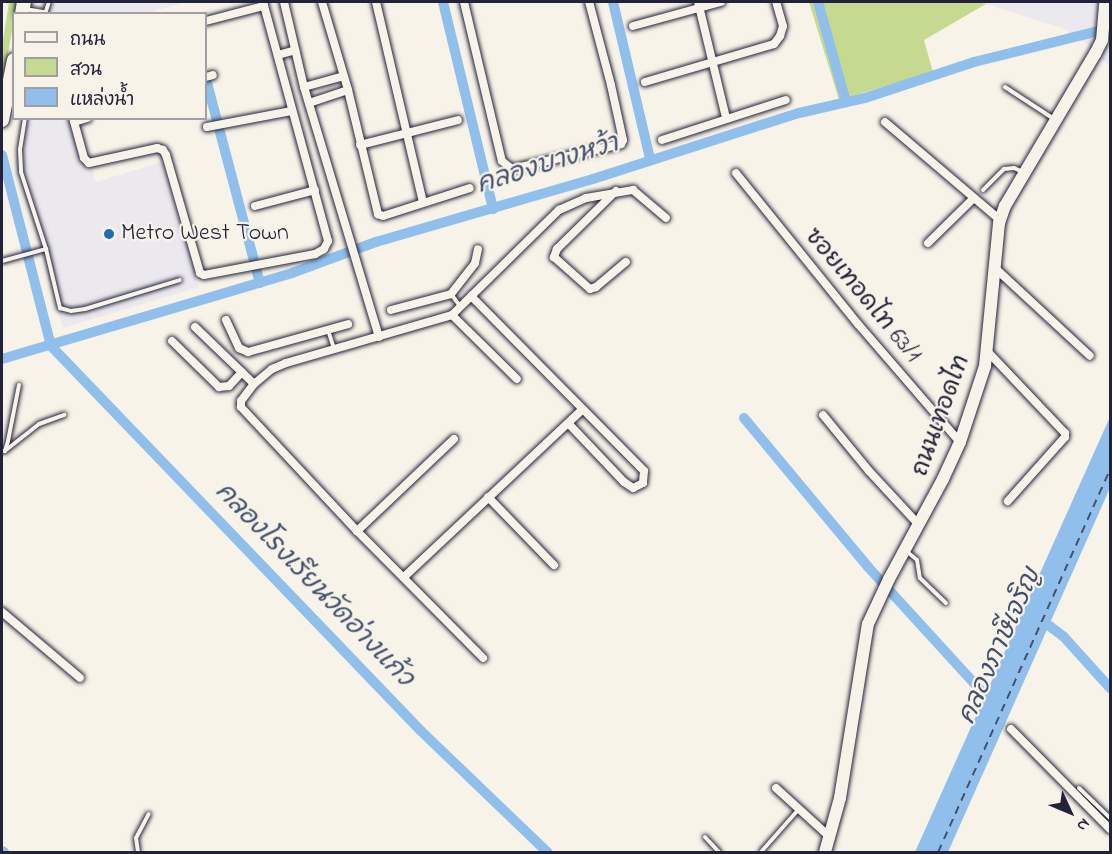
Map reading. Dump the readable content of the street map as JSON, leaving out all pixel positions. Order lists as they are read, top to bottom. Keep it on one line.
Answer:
{"streets":{"main road":["ถนนเทอดไท"],"street":["ซอยเทอดไท 63/1"]},"crossings":[["ซอยเทอดไท 63/1","ถนนเทอดไท"]],"water":["คลองบางหว้า","คลองโรงเรียนวัดอ่างแก้ว","คลองภาษีเจริญ"],"places":["Metro West Town"],"legend":["ถนน","สวน","แหล่งน้ำ"],"north":"bottom right"}
